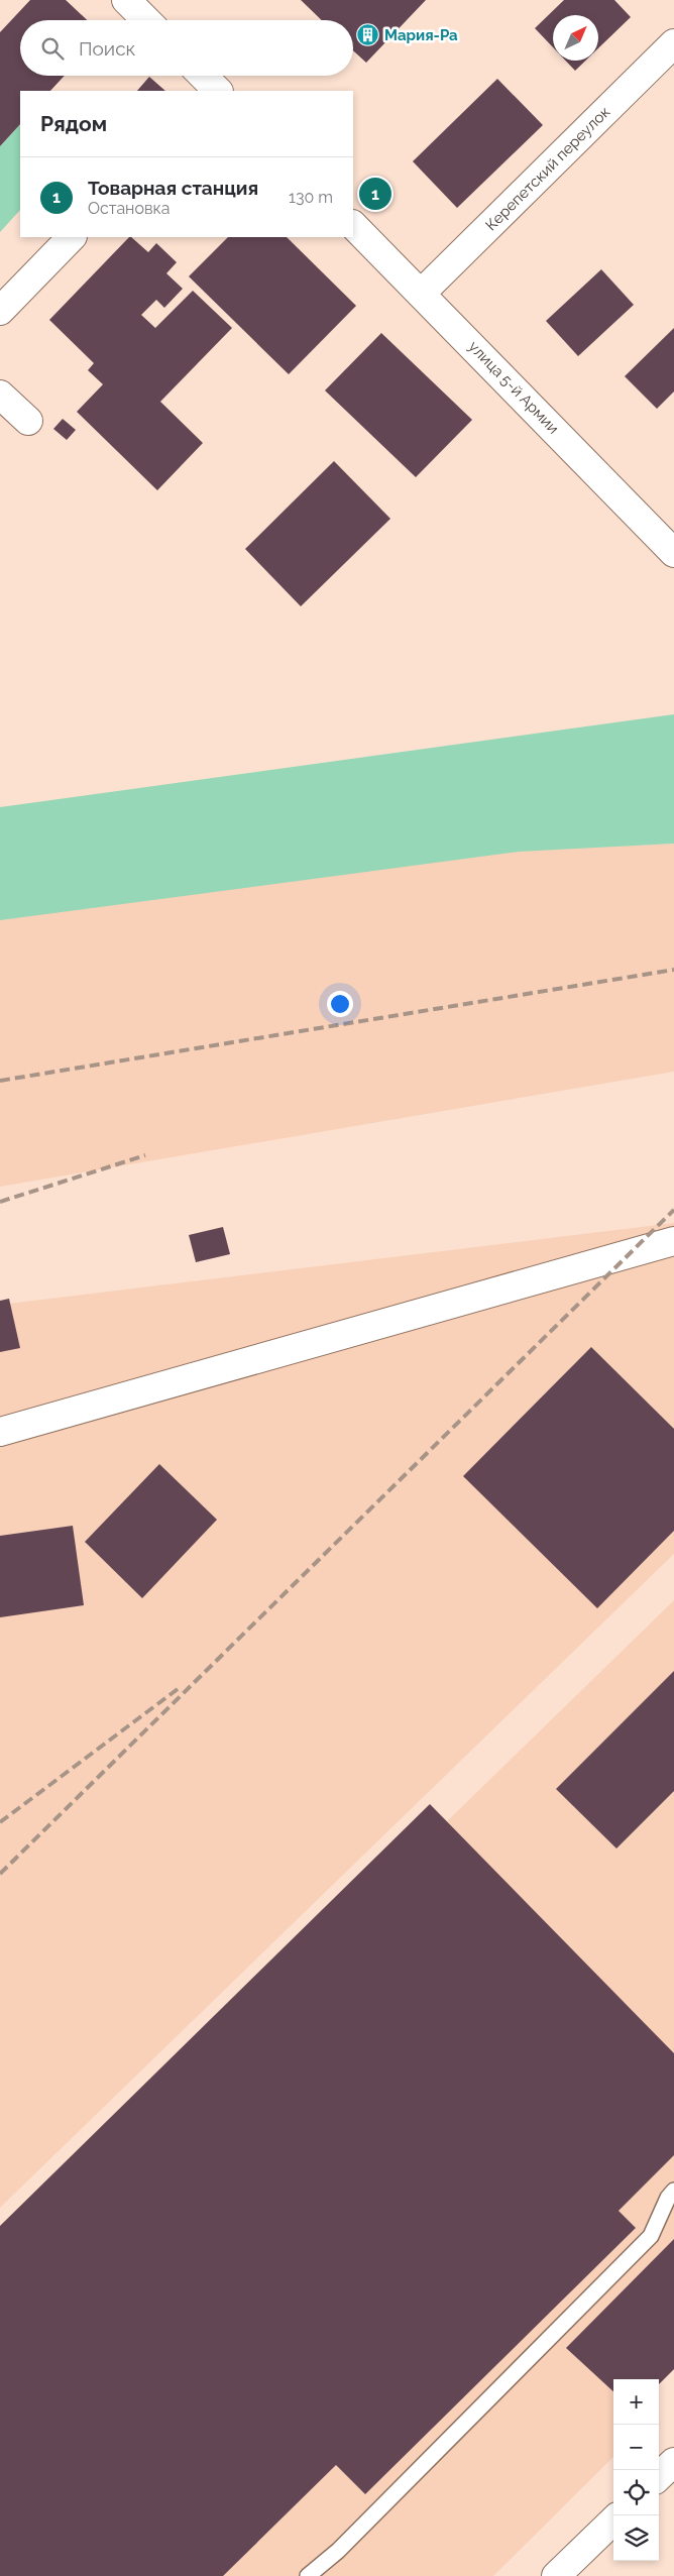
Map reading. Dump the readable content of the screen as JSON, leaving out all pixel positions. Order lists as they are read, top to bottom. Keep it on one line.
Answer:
{"streets":{"street":["Керепетский переулок","улица 5-й Армии"]},"crossings":[["Керепетский переулок","улица 5-й Армии"]],"places":{"building":["Мария-Ра"]},"north":"top right","page":{"search":"Поиск","heading":"Рядом","list":[{"mark":"1","name":"Товарная cтанция","note":"Остановка","value":"130 m"}],"pins":"1","map_buttons":["+","−"]}}
